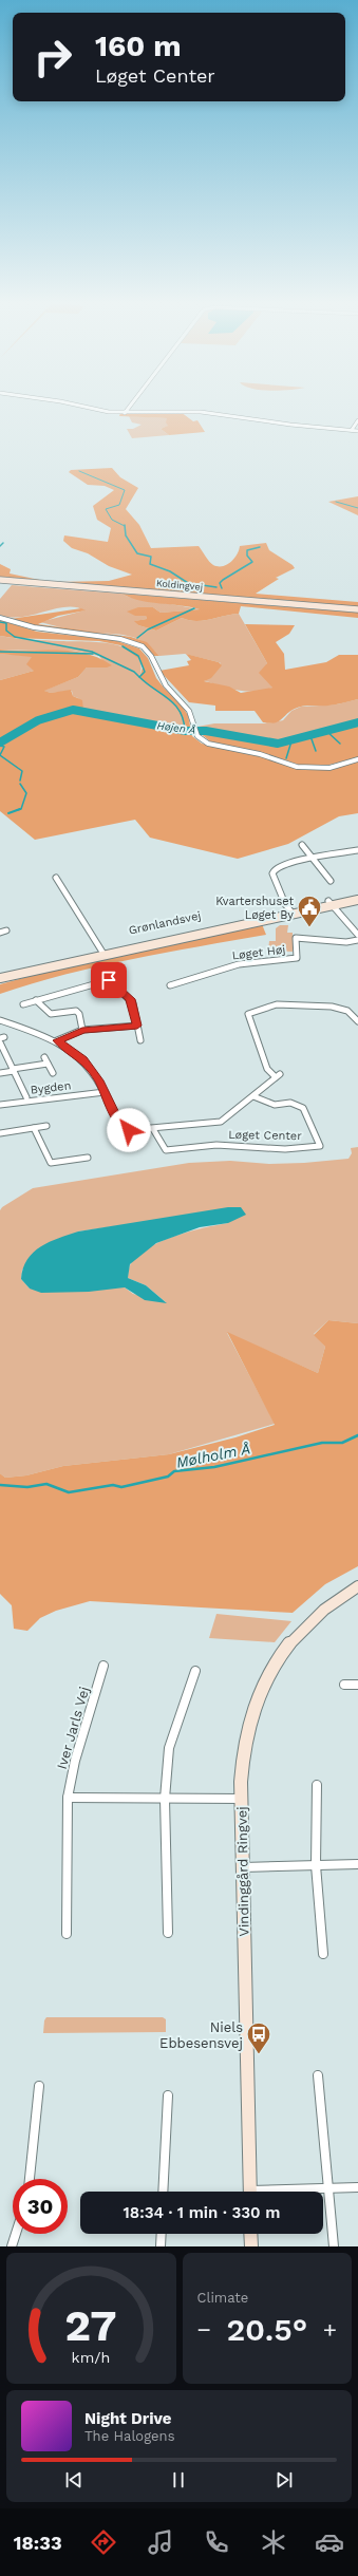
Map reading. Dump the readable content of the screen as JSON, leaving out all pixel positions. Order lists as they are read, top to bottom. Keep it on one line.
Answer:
{"streets":{"street":["Koldingvej","Grønlandsvej","Løget Høj","Bygden","Løget Center","Iver Jarls Vej","Vindinggård Ringvej"]},"crossings":[["Bygden","Løget Center"]],"water":["Højen Å","Mølholm Å"],"places":{"public building":["Kvartershuset Løget By"],"bus stop":["Niels Ebbesensvej"]},"page":{"turn":["160 m","Løget Center"],"limit":"30","trip":"18:34 · 1 min · 330 m","tile":"Climate","heat":["−","20.5°","+"],"song":["Night Drive","The Halogens"],"tabs":"18:33","gauge":["27","km/h"]}}
